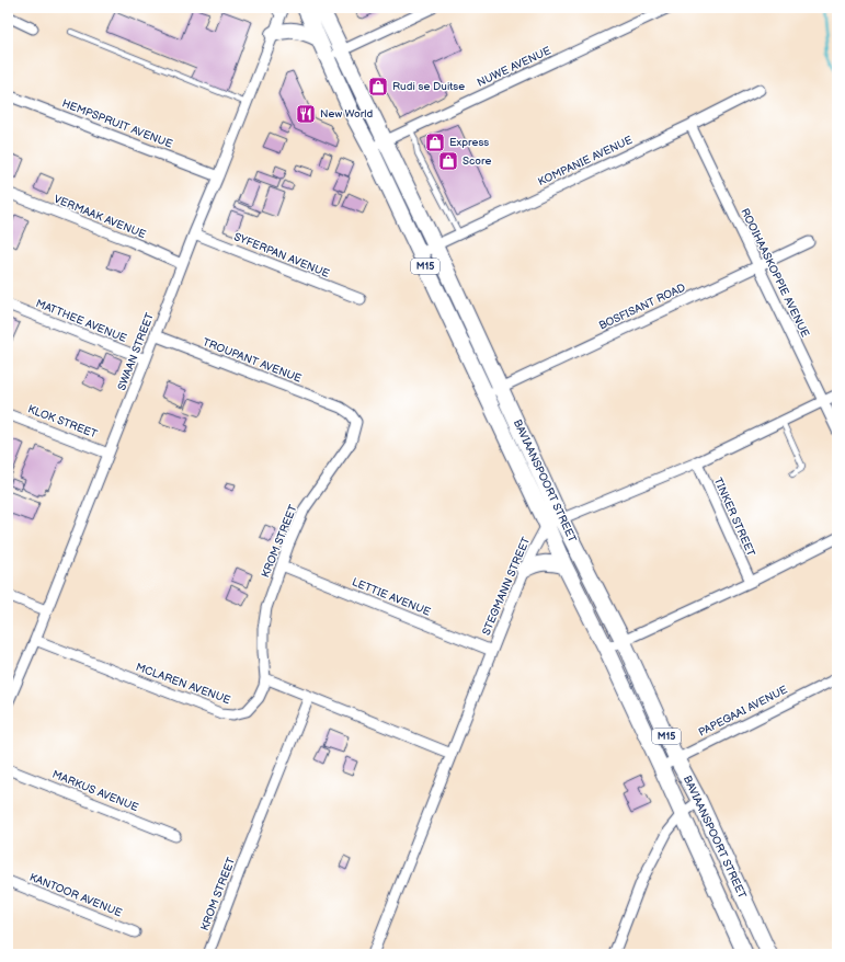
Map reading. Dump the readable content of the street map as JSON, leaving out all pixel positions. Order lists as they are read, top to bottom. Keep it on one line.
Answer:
{"streets":{"main road":["M15","BAVIAANSPOORT STREET"],"street":["NUWE AVENUE","HEMPSPRUIT AVENUE","KOMPANIE AVENUE","VERMAAK AVENUE","SYFERPAN AVENUE","ROOIHAASKOPPIE AVENUE","BOSFISANT ROAD","MATTHEE AVENUE","SWAAN STREET","TROUPANT AVENUE","KLOK STREET","TINKER STREET","KROM STREET","STEGMANN STREET","LETTIE AVENUE","MCLAREN AVENUE","PAPEGAAI AVENUE","MARKUS AVENUE","KANTOOR AVENUE"]},"crossings":[["NUWE AVENUE","BAVIAANSPOORT STREET"],["HEMPSPRUIT AVENUE","SWAAN STREET"],["KOMPANIE AVENUE","ROOIHAASKOPPIE AVENUE"],["KOMPANIE AVENUE","BAVIAANSPOORT STREET"],["VERMAAK AVENUE","SWAAN STREET"],["SYFERPAN AVENUE","SWAAN STREET"],["ROOIHAASKOPPIE AVENUE","BOSFISANT ROAD"],["BOSFISANT ROAD","BAVIAANSPOORT STREET"],["MATTHEE AVENUE","SWAAN STREET"],["SWAAN STREET","TROUPANT AVENUE"],["SWAAN STREET","KLOK STREET"],["SWAAN STREET","MCLAREN AVENUE"],["TROUPANT AVENUE","KROM STREET"],["BAVIAANSPOORT STREET","STEGMANN STREET"],["BAVIAANSPOORT STREET","PAPEGAAI AVENUE"],["KROM STREET","LETTIE AVENUE"],["KROM STREET","MCLAREN AVENUE"],["STEGMANN STREET","LETTIE AVENUE"]],"places":{"shop":["Rudi se Duitse","Express","Score"],"restaurant":["New World"]}}
